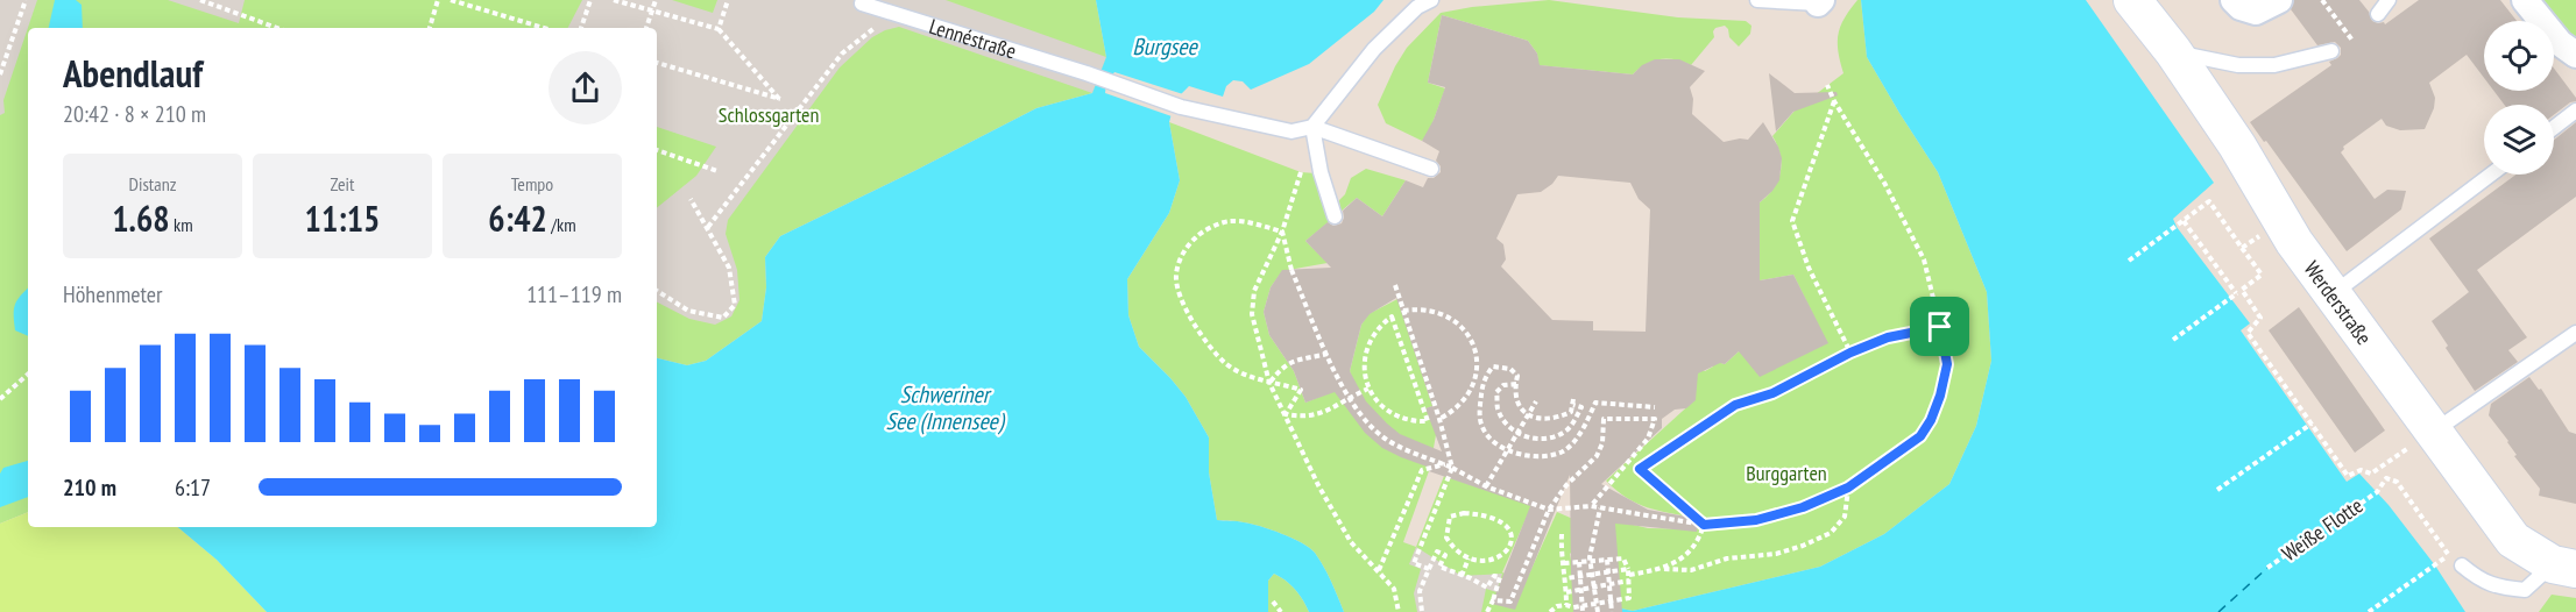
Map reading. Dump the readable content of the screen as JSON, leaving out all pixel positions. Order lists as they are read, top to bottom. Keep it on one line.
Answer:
{"streets":{"street":["Werderstraße"],"lane":["Lennéstraße"],"path":["Weiße Flotte"]},"water":["Burgsee","Schweriner See (Innensee)"],"parks":["Schlossgarten","Burggarten"],"page":{"heading":["Abendlauf","20:42 · 8 × 210 m"],"stats":[["Distanz","1.68 km"],["Zeit","11:15"],["Tempo","6:42 /km"]],"chart":["Höhenmeter","111–119 m"],"list":[{"name":"210 m","note":"6:17"}]}}
